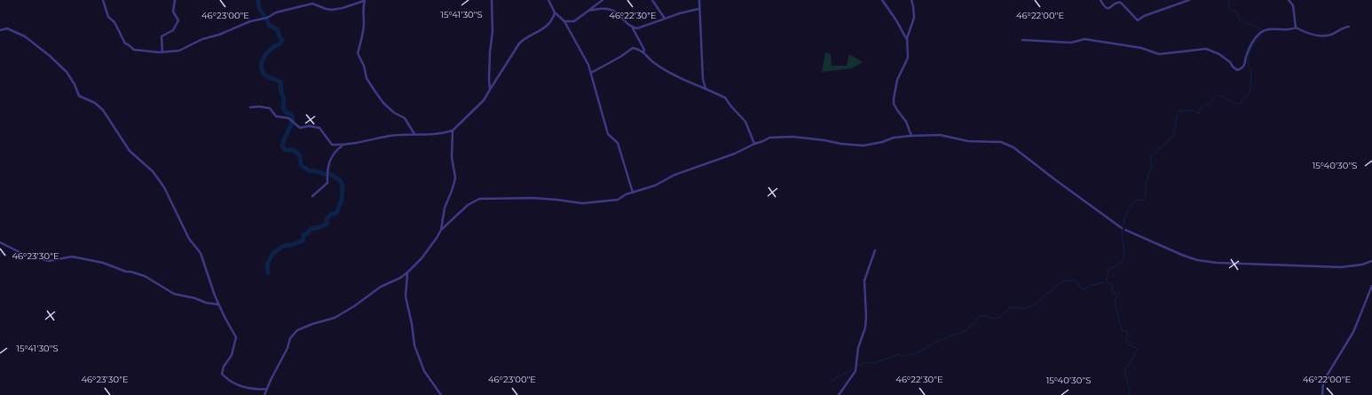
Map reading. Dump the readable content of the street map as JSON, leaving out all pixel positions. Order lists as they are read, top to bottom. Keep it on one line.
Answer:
{"coordinates":["15°41'30\"S","46°23'00\"E","46°22'00\"E","46°22'30\"E","15°40'30\"S","46°23'30\"E"]}
